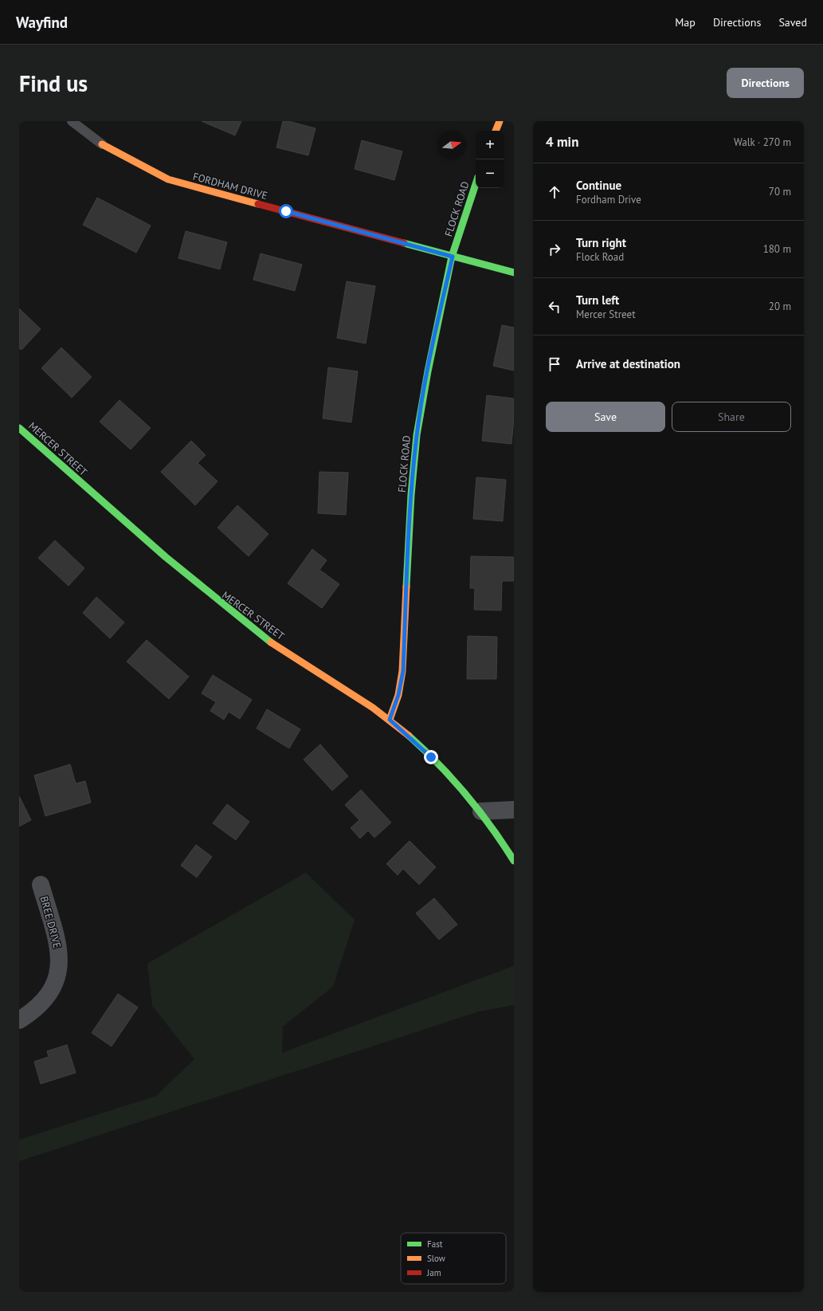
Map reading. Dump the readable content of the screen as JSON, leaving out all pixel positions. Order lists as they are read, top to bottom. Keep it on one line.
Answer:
{"streets":{"street":["FORDHAM DRIVE","FLOCK ROAD","MERCER STREET","BREE DRIVE"]},"crossings":[["FORDHAM DRIVE","FLOCK ROAD"],["FLOCK ROAD","MERCER STREET"]],"legend":["Fast","Slow","Jam"],"north":"right","page":{"header":"Wayfind","nav":["Map","Directions","Saved"],"buttons":["Directions",["Save","Share"]],"title":"Find us","heading":["4 min","Walk · 270 m"],"map_buttons":["+","−"],"list":[["Continue","Fordham Drive","70 m"],["Turn right","Flock Road","180 m"],["Turn left","Mercer Street","20 m"],"Arrive at destination"]}}
